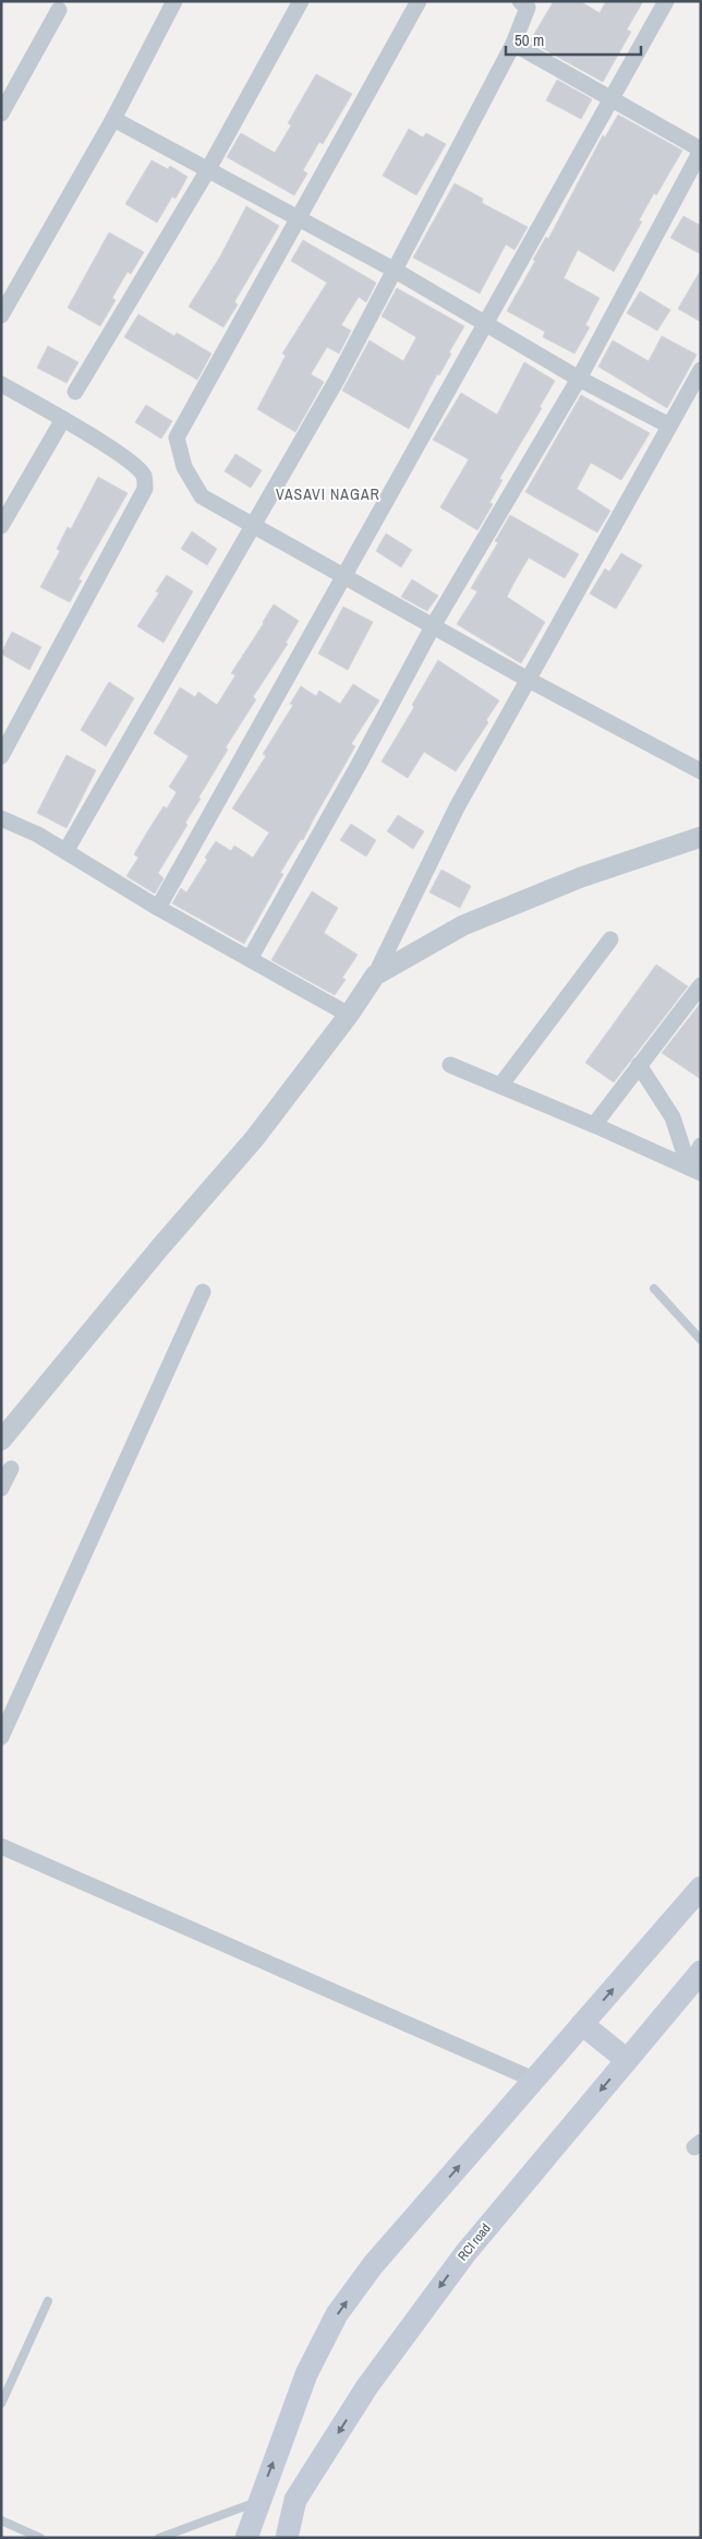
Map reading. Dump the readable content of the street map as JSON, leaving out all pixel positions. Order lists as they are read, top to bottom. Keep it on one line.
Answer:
{"streets":{"main road":["RCI road"]},"districts":["VASAVI NAGAR"],"scale_bar":"50 m"}
